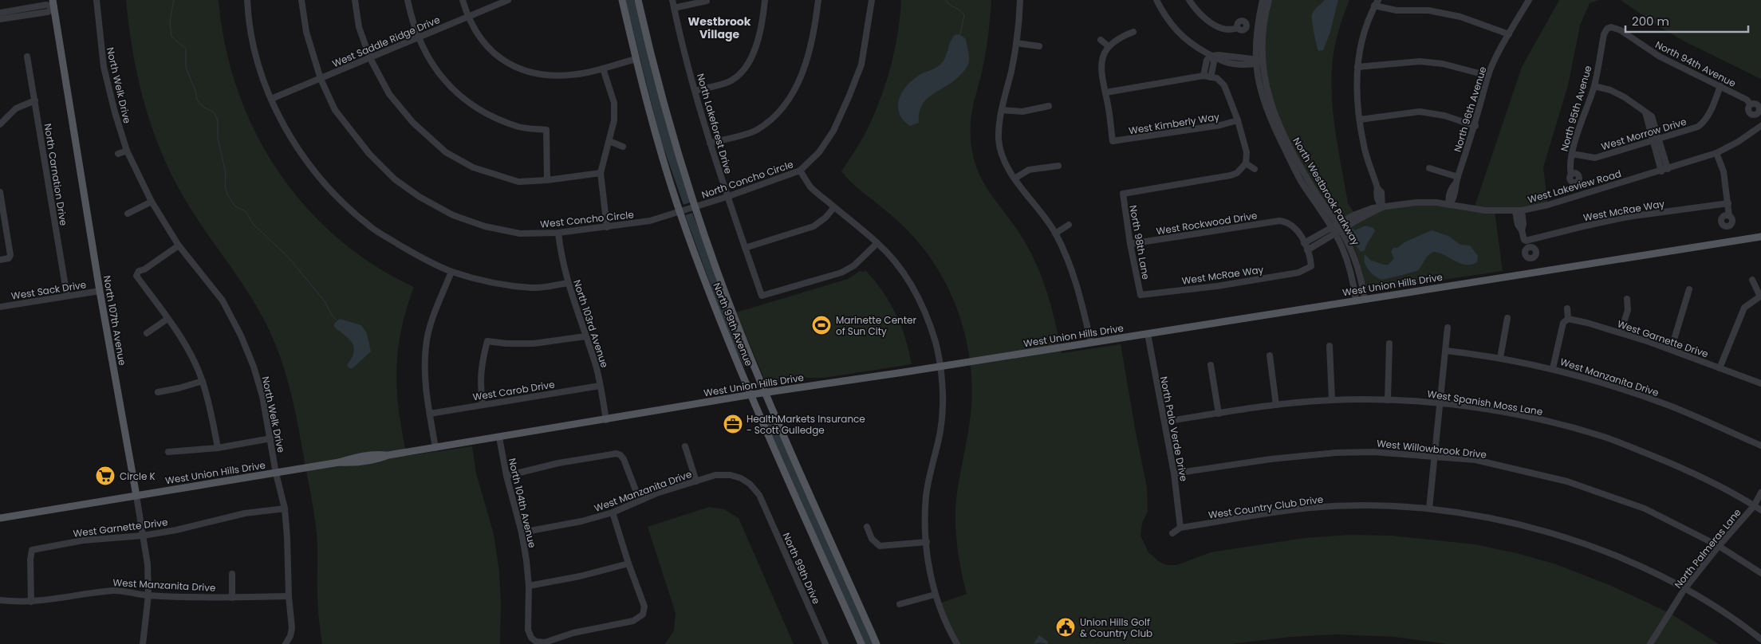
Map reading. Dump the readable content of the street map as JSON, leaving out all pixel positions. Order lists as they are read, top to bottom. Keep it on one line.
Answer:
{"streets":{"main road":["West Union Hills Drive","North 107th Avenue","North 99th Avenue"],"street":["West Saddle Ridge Drive","North 94th Avenue","North Welk Drive","North 95th Avenue","North 96th Avenue","North Lakeforest Drive","West Kimberly Way","West Morrow Drive","North Carnation Drive","North Concho Circle","West Lakeview Road","North Westbrook Parkway","West McRae Way","West Concho Circle","West Rockwood Drive","North 98th Lane","West Sack Drive","North 103rd Avenue","West Garnette Drive","West Manzanita Drive","West Carob Drive","West Spanish Moss Lane","North Palo Verde Drive","West Willowbrook Drive","North 104th Avenue","West Country Club Drive","North Palmeras Lane","North 99th Drive"]},"crossings":[["West Saddle Ridge Drive","West Concho Circle"],["North 94th Avenue","North 95th Avenue"],["North 94th Avenue","West Morrow Drive"],["North Welk Drive","West Union Hills Drive"],["North Welk Drive","West Garnette Drive"],["North Welk Drive","West Manzanita Drive"],["North 95th Avenue","West Morrow Drive"],["North 96th Avenue","West Lakeview Road"],["North Lakeforest Drive","North Concho Circle"],["North Carnation Drive","West Sack Drive"],["North Concho Circle","West Concho Circle"],["North Concho Circle","North 99th Avenue"],["West Lakeview Road","North Westbrook Parkway"],["West Lakeview Road","West McRae Way"],["West Lakeview Road","West Rockwood Drive"],["North Westbrook Parkway","West Union Hills Drive"],["West McRae Way","North 98th Lane"],["West Concho Circle","North 103rd Avenue"],["West Concho Circle","North 99th Avenue"],["West Rockwood Drive","North 98th Lane"],["West Union Hills Drive","North 107th Avenue"],["West Union Hills Drive","North 103rd Avenue"],["West Union Hills Drive","North 99th Avenue"],["West Union Hills Drive","North Palo Verde Drive"],["West Union Hills Drive","North 104th Avenue"],["West Sack Drive","North 107th Avenue"],["North 107th Avenue","West Garnette Drive"],["North 107th Avenue","West Manzanita Drive"],["North 103rd Avenue","West Carob Drive"],["West Garnette Drive","West Manzanita Drive"],["West Manzanita Drive","North 104th Avenue"],["West Manzanita Drive","North 99th Drive"],["West Spanish Moss Lane","North Palo Verde Drive"],["West Spanish Moss Lane","North Palmeras Lane"],["North Palo Verde Drive","West Willowbrook Drive"],["North Palo Verde Drive","West Country Club Drive"],["West Willowbrook Drive","North Palmeras Lane"],["West Country Club Drive","North Palmeras Lane"]],"districts":["Westbrook Village"],"places":{"sports":["Marinette Center of Sun City"],"office":["HealthMarkets Insurance - Scott Gulledge"],"supermarket":["Circle K"],"public building":["Union Hills Golf & Country Club"]},"scale_bar":"200 m"}
